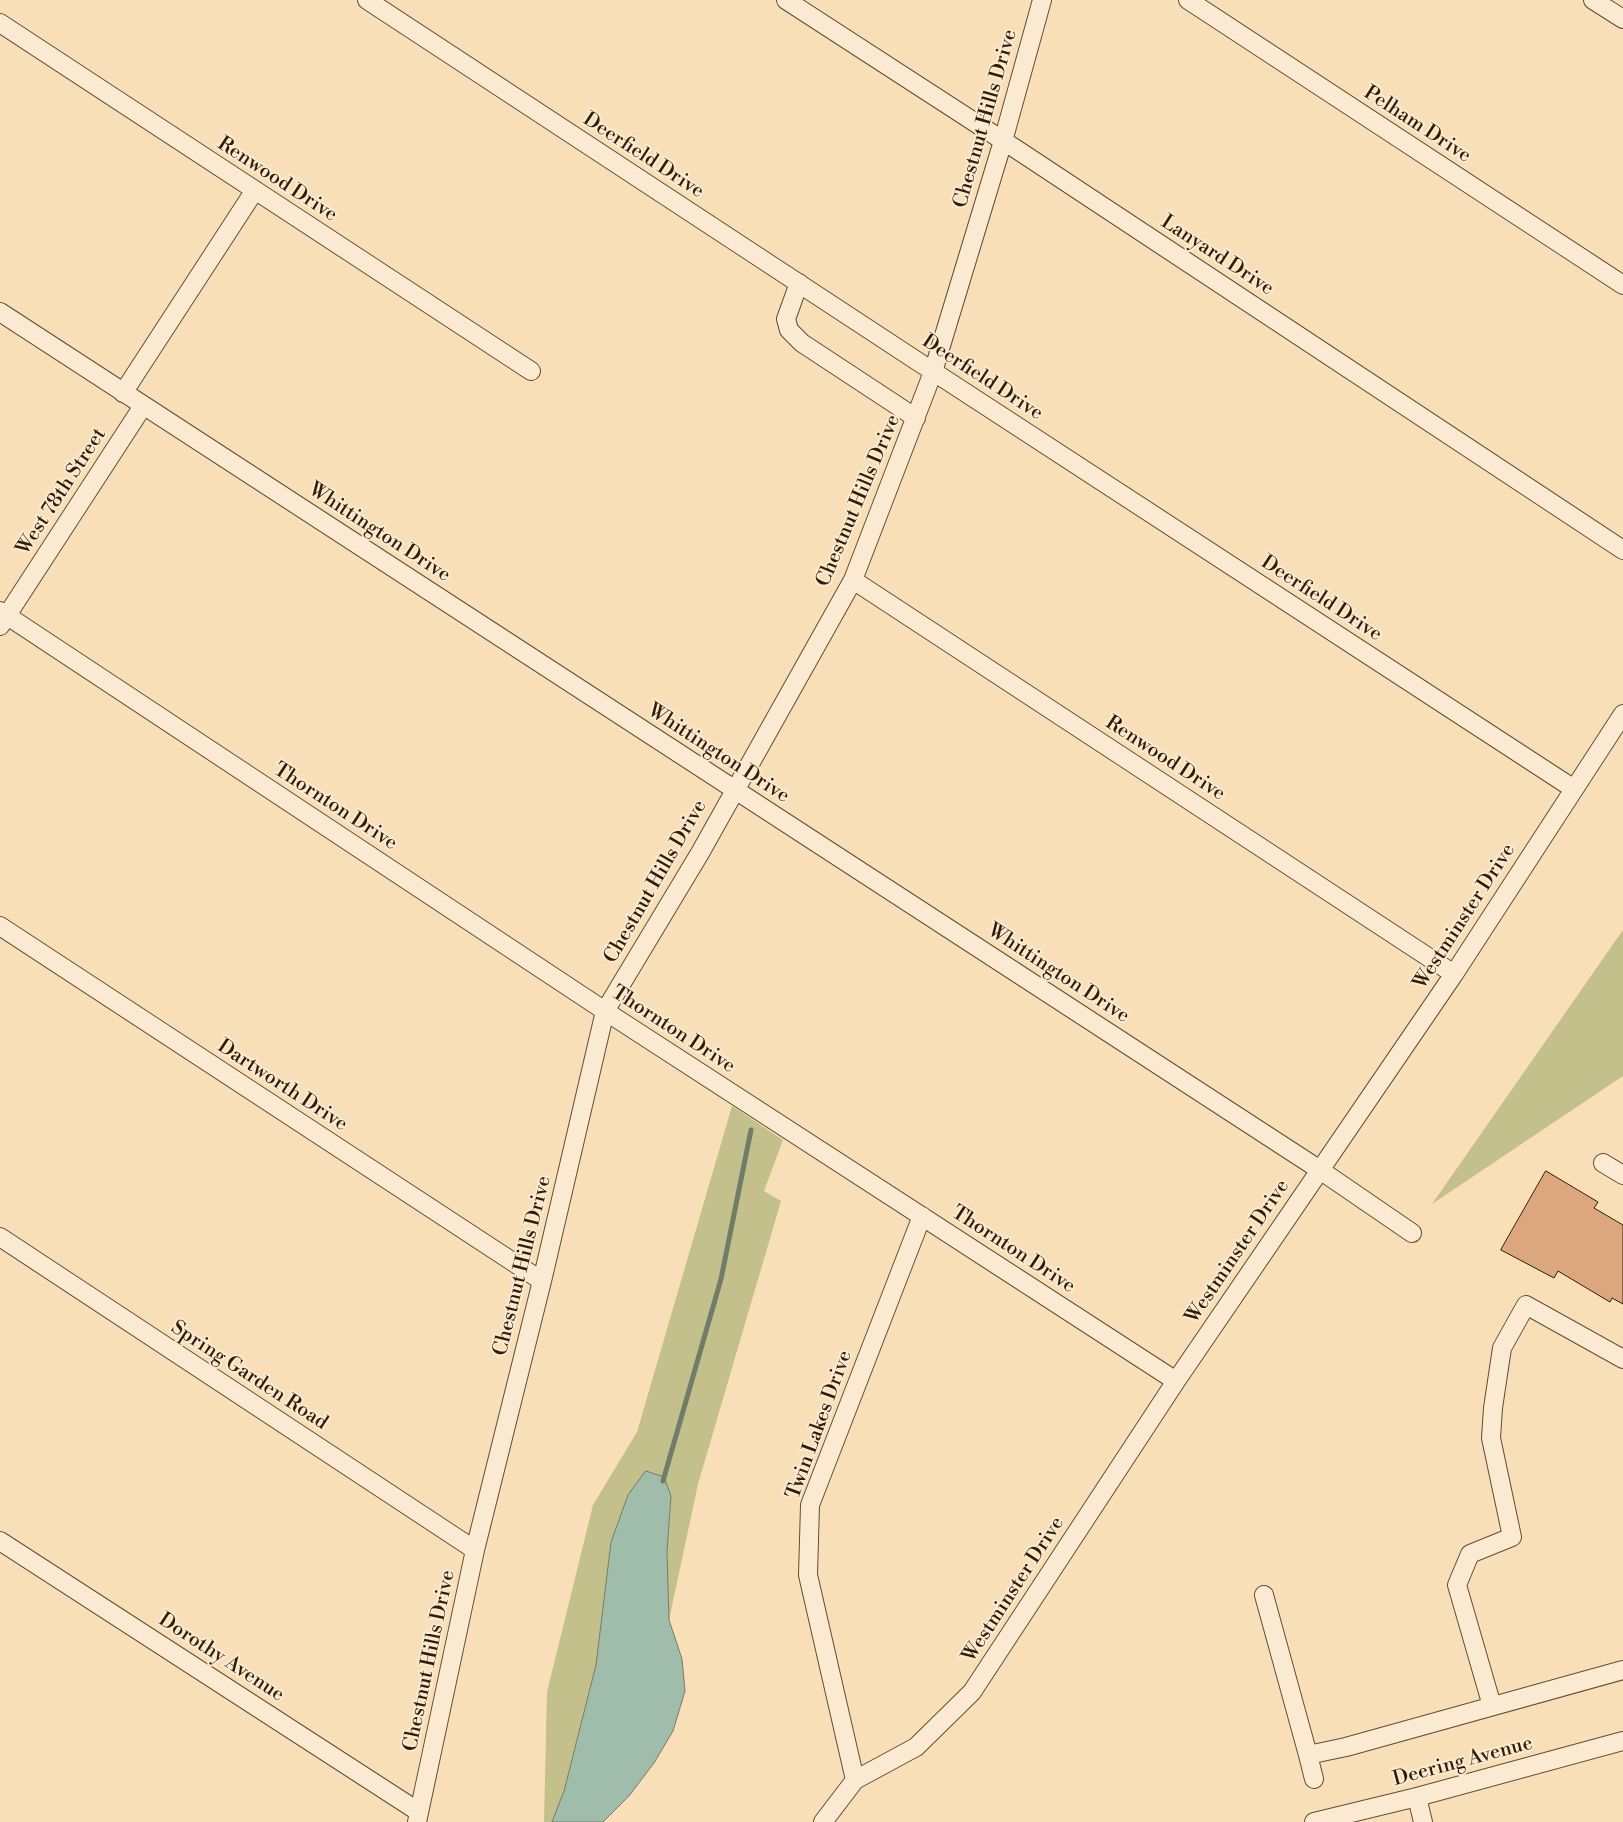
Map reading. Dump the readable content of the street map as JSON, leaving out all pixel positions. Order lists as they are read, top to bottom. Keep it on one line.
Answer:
{"streets":{"street":["Chestnut Hills Drive","Pelham Drive","Deerfield Drive","Renwood Drive","Lanyard Drive","West 78th Street","Whittington Drive","Thornton Drive","Westminster Drive","Dartworth Drive","Spring Garden Road","Twin Lakes Drive","Dorothy Avenue","Deering Avenue"]},"crossings":[["Chestnut Hills Drive","Deerfield Drive"],["Chestnut Hills Drive","Renwood Drive"],["Chestnut Hills Drive","Lanyard Drive"],["Chestnut Hills Drive","Whittington Drive"],["Chestnut Hills Drive","Thornton Drive"],["Chestnut Hills Drive","Dartworth Drive"],["Chestnut Hills Drive","Spring Garden Road"],["Chestnut Hills Drive","Dorothy Avenue"],["Deerfield Drive","Westminster Drive"],["Renwood Drive","Westminster Drive"],["West 78th Street","Whittington Drive"],["West 78th Street","Thornton Drive"],["Whittington Drive","Westminster Drive"],["Thornton Drive","Westminster Drive"],["Thornton Drive","Twin Lakes Drive"],["Westminster Drive","Twin Lakes Drive"]]}
